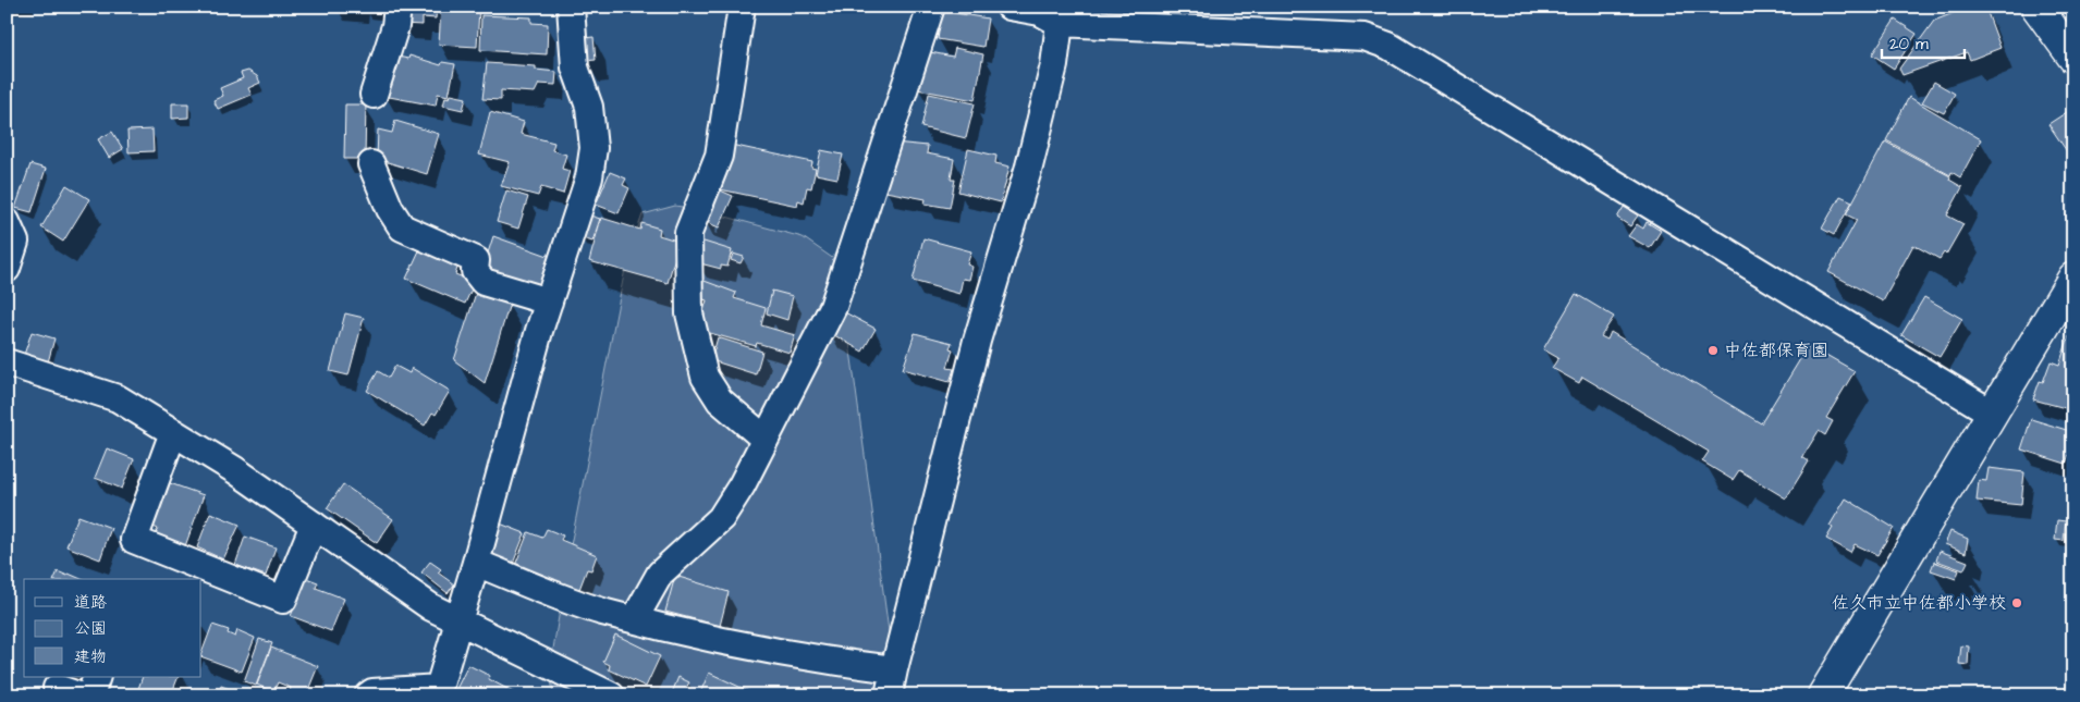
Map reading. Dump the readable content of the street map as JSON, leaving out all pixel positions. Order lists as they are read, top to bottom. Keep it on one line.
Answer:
{"places":["中佐都保育園","佐久市立中佐都小学校"],"legend":["道路","公園","建物"],"scale_bar":"20 m"}
